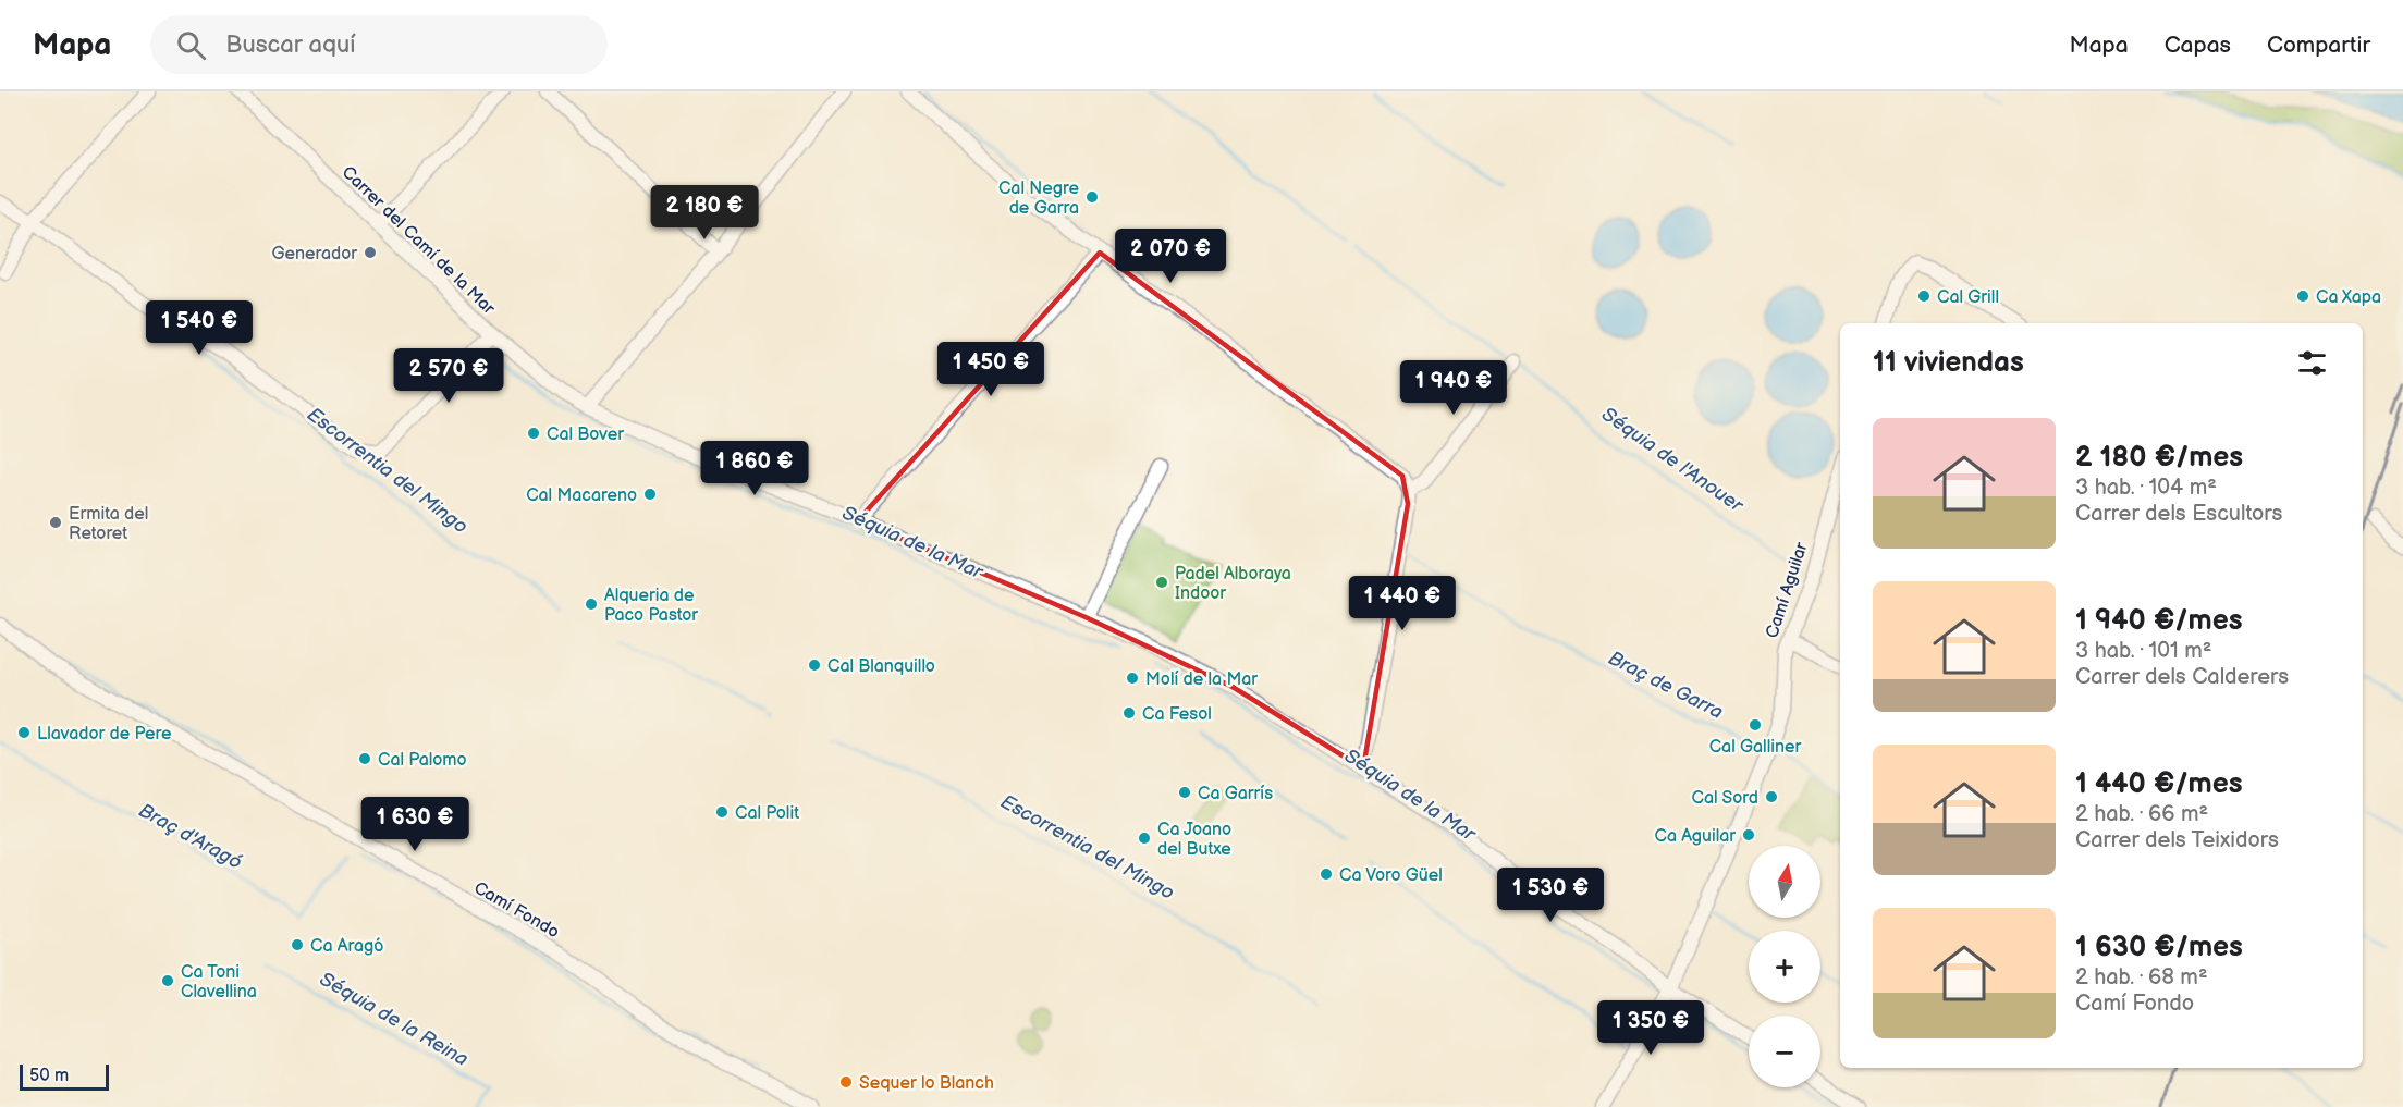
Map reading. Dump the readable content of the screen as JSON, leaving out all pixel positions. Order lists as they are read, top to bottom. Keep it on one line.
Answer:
{"streets":{"street":["Carrer del Camí de la Mar","Camí Aguilar","Camí Fondo"]},"crossings":[["Carrer del Camí de la Mar","Camí Aguilar"]],"water":["Séquia de l'Anouer","Escorrentia del Mingo","Séquia de la Mar","Braç de Garra","Braç d'Aragó","Séquia de la Reina"],"places":["Cal Negre de Garra","Generador","Cal Grill","Ca Xapa","Cal Bover","Cal Macareno","Ermita del Retoret","Padel Alboraya Indoor","Alqueria de Paco Pastor","Cal Blanquillo","Molí de la Mar","Ca Fesol","Cal Galliner","Llavador de Pere","Cal Palomo","Ca Garrís","Cal Sord","Cal Polit","Ca Aguilar","Ca Joano del Butxe","Ca Voro Güel","Ca Aragó","Ca Toni Clavellina","Sequer lo Blanch"],"scale_bar":"50 m","north":"top","page":{"header":"Mapa","search":"Buscar aquí","nav":["Mapa","Capas","Compartir"],"price":["2 180 €","2 070 €","1 540 €","1 450 €","2 570 €","1 940 €","1 860 €","1 440 €","1 630 €","1 530 €","1 350 €"],"heading":"11 viviendas","list":[{"name":"2 180 €/mes","note":"3 hab. · 104 m² · Carrer dels Escultors"},{"name":"1 940 €/mes","note":"3 hab. · 101 m² · Carrer dels Calderers"},{"name":"1 440 €/mes","note":"2 hab. · 66 m² · Carrer dels Teixidors"},{"name":"1 630 €/mes","note":"2 hab. · 68 m² · Camí Fondo"}],"map_buttons":["+","−"],"scale":"50 m"}}
